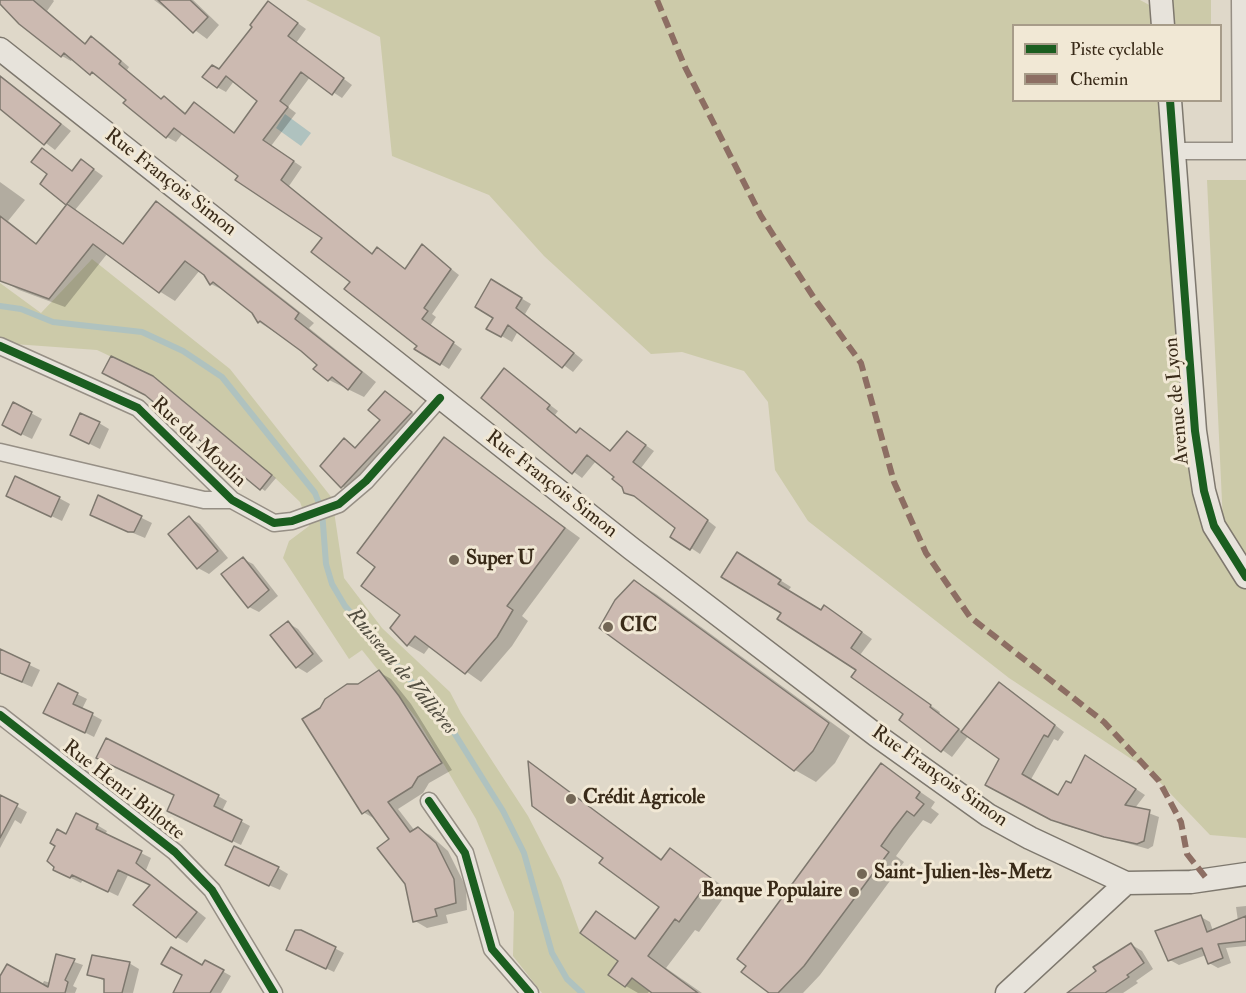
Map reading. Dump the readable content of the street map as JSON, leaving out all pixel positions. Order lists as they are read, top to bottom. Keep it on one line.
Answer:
{"streets":{"main road":["Rue François Simon","Avenue de Lyon"],"street":["Rue du Moulin","Rue Henri Billotte"]},"crossings":[["Rue François Simon","Rue du Moulin"]],"water":["Ruisseau de Vallières"],"places":["Super U","CIC","Crédit Agricole","Saint-Julien-lès-Metz","Banque Populaire"],"legend":["Piste cyclable","Chemin"]}
